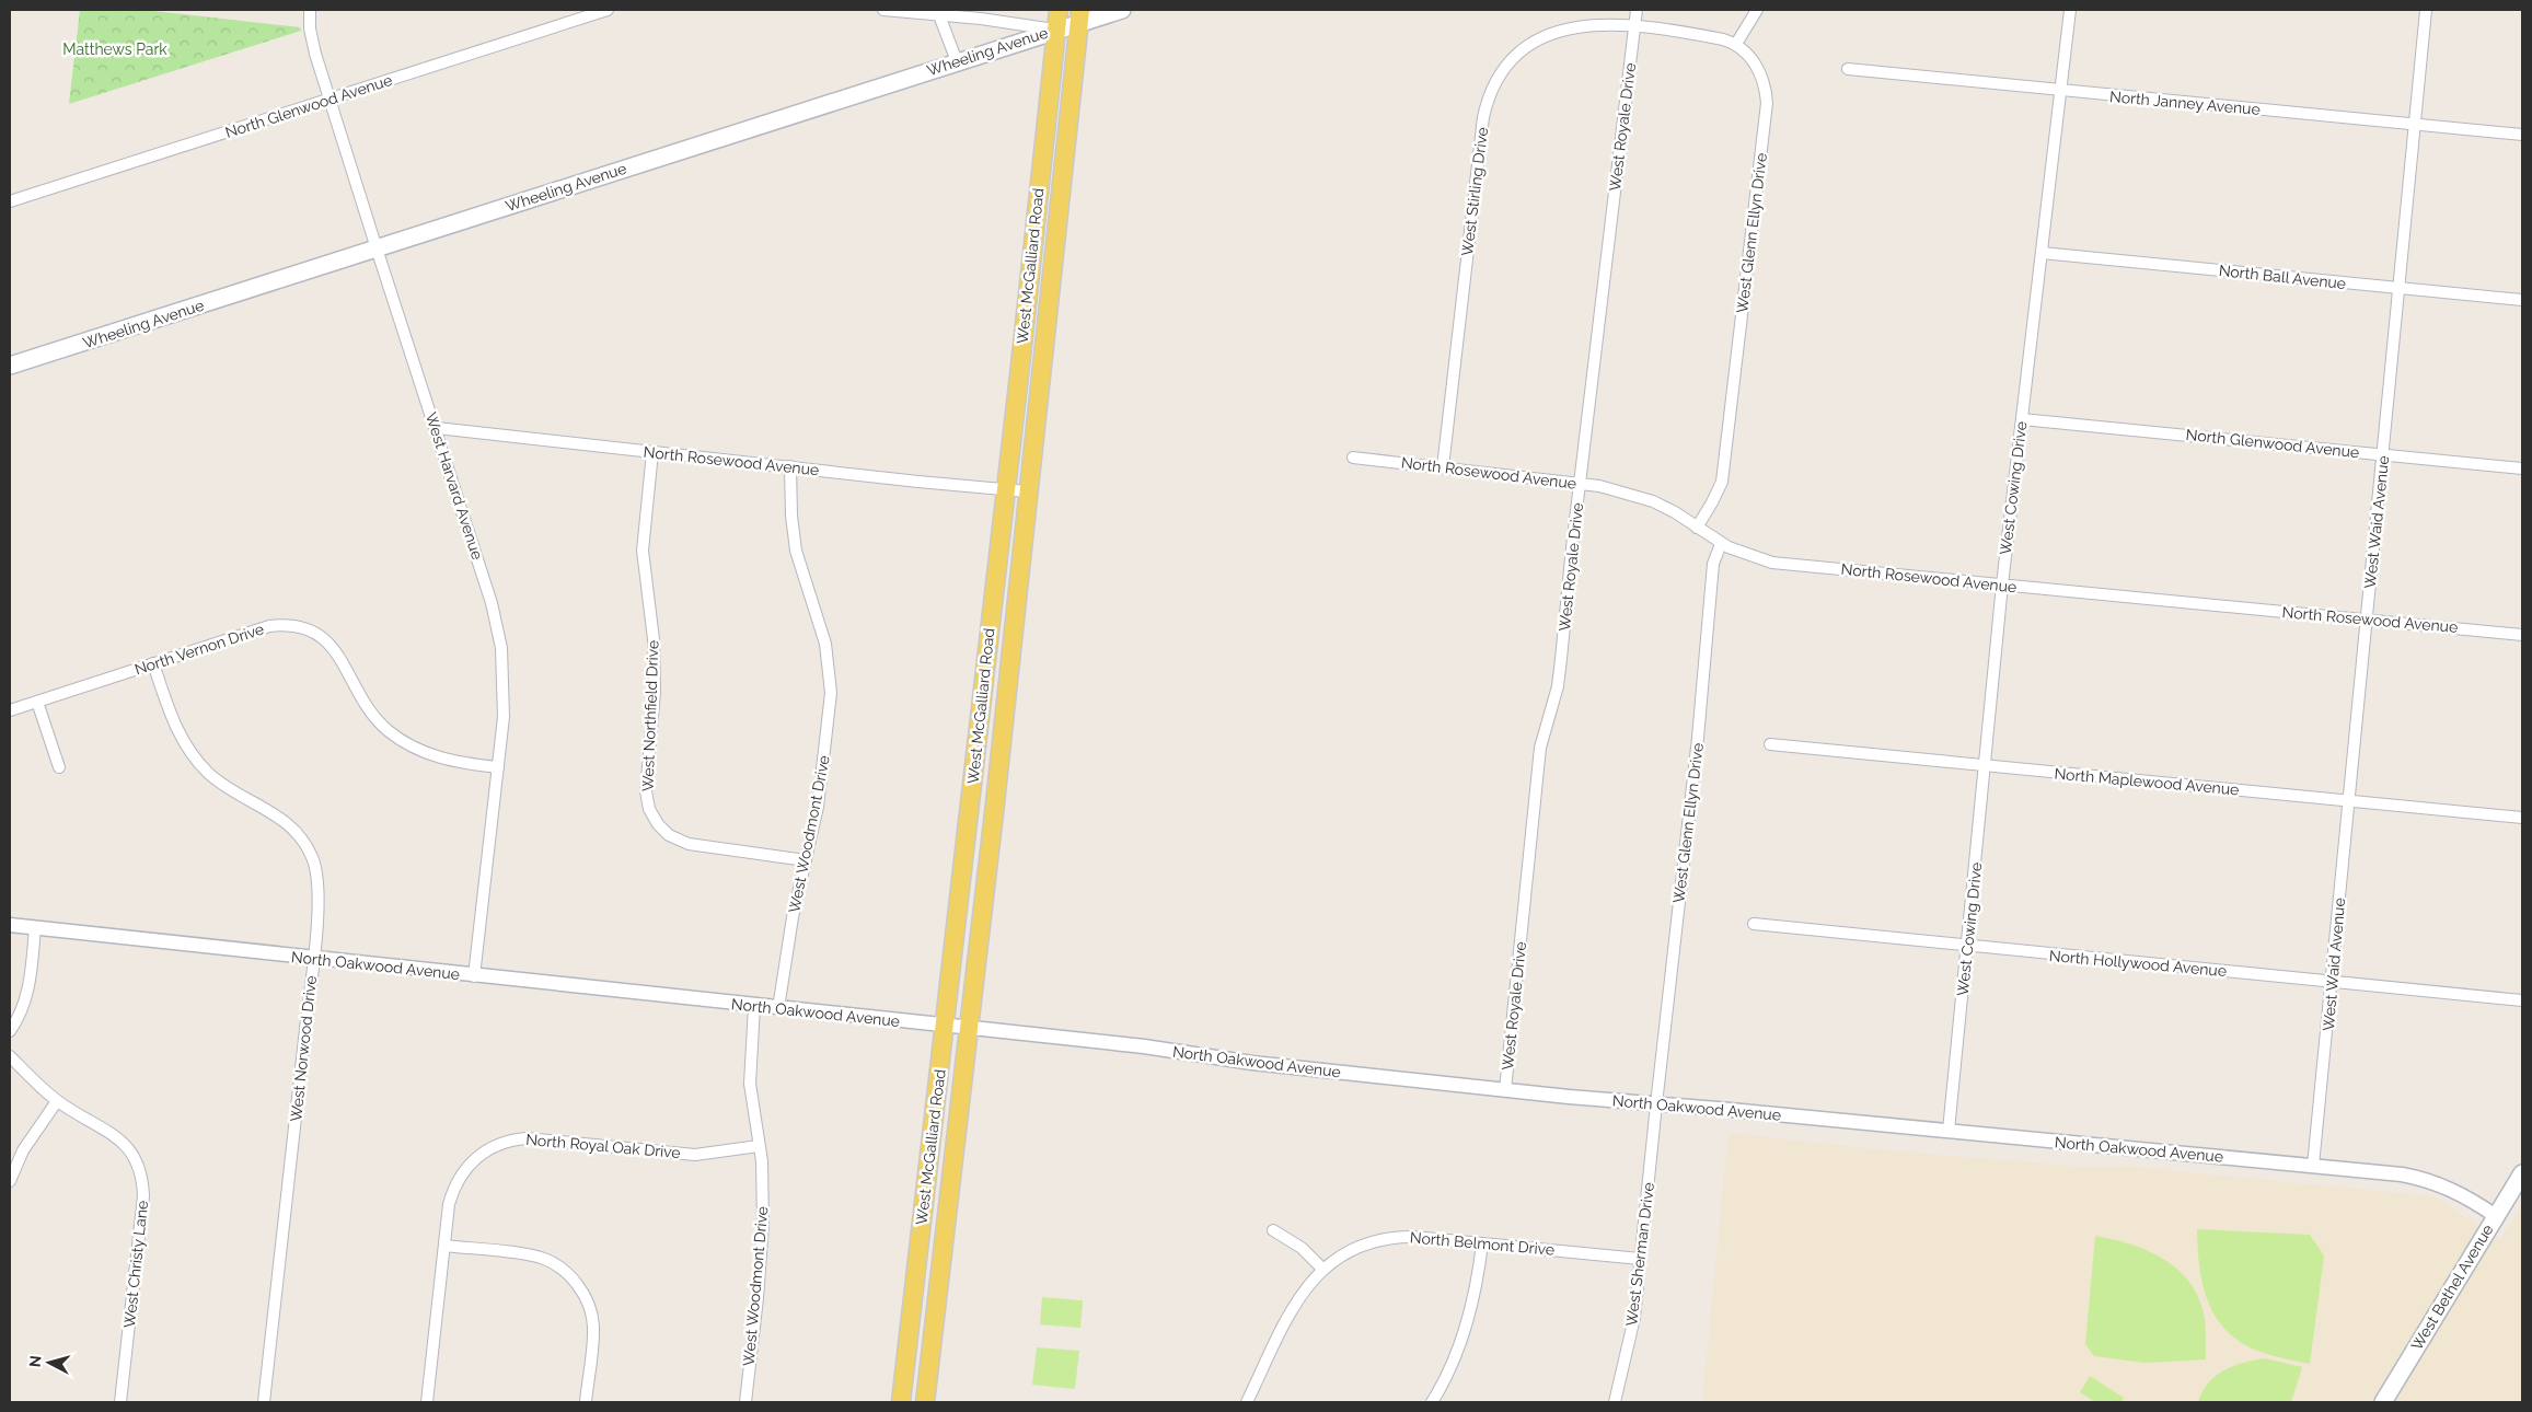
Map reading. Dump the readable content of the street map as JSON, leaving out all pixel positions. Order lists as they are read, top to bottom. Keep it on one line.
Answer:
{"streets":{"main road":["Wheeling Avenue","West McGalliard Road","West Bethel Avenue"],"street":["North Janney Avenue","North Glenwood Avenue","West Royale Drive","West Stirling Drive","West Glenn Ellyn Drive","North Ball Avenue","North Rosewood Avenue","West Harvard Avenue","West Cowing Drive","West Waid Avenue","North Vernon Drive","West Northfield Drive","North Maplewood Avenue","West Woodmont Drive","North Hollywood Avenue","North Oakwood Avenue","West Norwood Drive","North Royal Oak Drive","North Belmont Drive","West Sherman Drive","West Christy Lane"]},"crossings":[["Wheeling Avenue","West McGalliard Road"],["Wheeling Avenue","West Harvard Avenue"],["North Janney Avenue","West Cowing Drive"],["North Janney Avenue","West Waid Avenue"],["North Glenwood Avenue","West Harvard Avenue"],["North Glenwood Avenue","West Cowing Drive"],["North Glenwood Avenue","West Waid Avenue"],["West Royale Drive","West Stirling Drive"],["West Royale Drive","North Rosewood Avenue"],["West Royale Drive","North Oakwood Avenue"],["West Stirling Drive","North Rosewood Avenue"],["West Glenn Ellyn Drive","North Rosewood Avenue"],["West Glenn Ellyn Drive","North Oakwood Avenue"],["West Glenn Ellyn Drive","West Sherman Drive"],["West McGalliard Road","North Rosewood Avenue"],["West McGalliard Road","North Oakwood Avenue"],["North Ball Avenue","West Cowing Drive"],["North Ball Avenue","West Waid Avenue"],["North Rosewood Avenue","West Harvard Avenue"],["North Rosewood Avenue","West Cowing Drive"],["North Rosewood Avenue","West Waid Avenue"],["North Rosewood Avenue","West Northfield Drive"],["North Rosewood Avenue","West Woodmont Drive"],["West Harvard Avenue","North Vernon Drive"],["West Harvard Avenue","North Oakwood Avenue"],["West Cowing Drive","North Maplewood Avenue"],["West Cowing Drive","North Hollywood Avenue"],["West Cowing Drive","North Oakwood Avenue"],["West Waid Avenue","North Maplewood Avenue"],["West Waid Avenue","North Hollywood Avenue"],["West Waid Avenue","North Oakwood Avenue"],["North Vernon Drive","West Norwood Drive"],["West Northfield Drive","West Woodmont Drive"],["West Woodmont Drive","North Oakwood Avenue"],["West Woodmont Drive","North Royal Oak Drive"],["North Oakwood Avenue","West Norwood Drive"],["North Oakwood Avenue","West Sherman Drive"],["North Oakwood Avenue","West Bethel Avenue"],["North Belmont Drive","West Sherman Drive"]],"parks":["Matthews Park"],"north":"left"}
